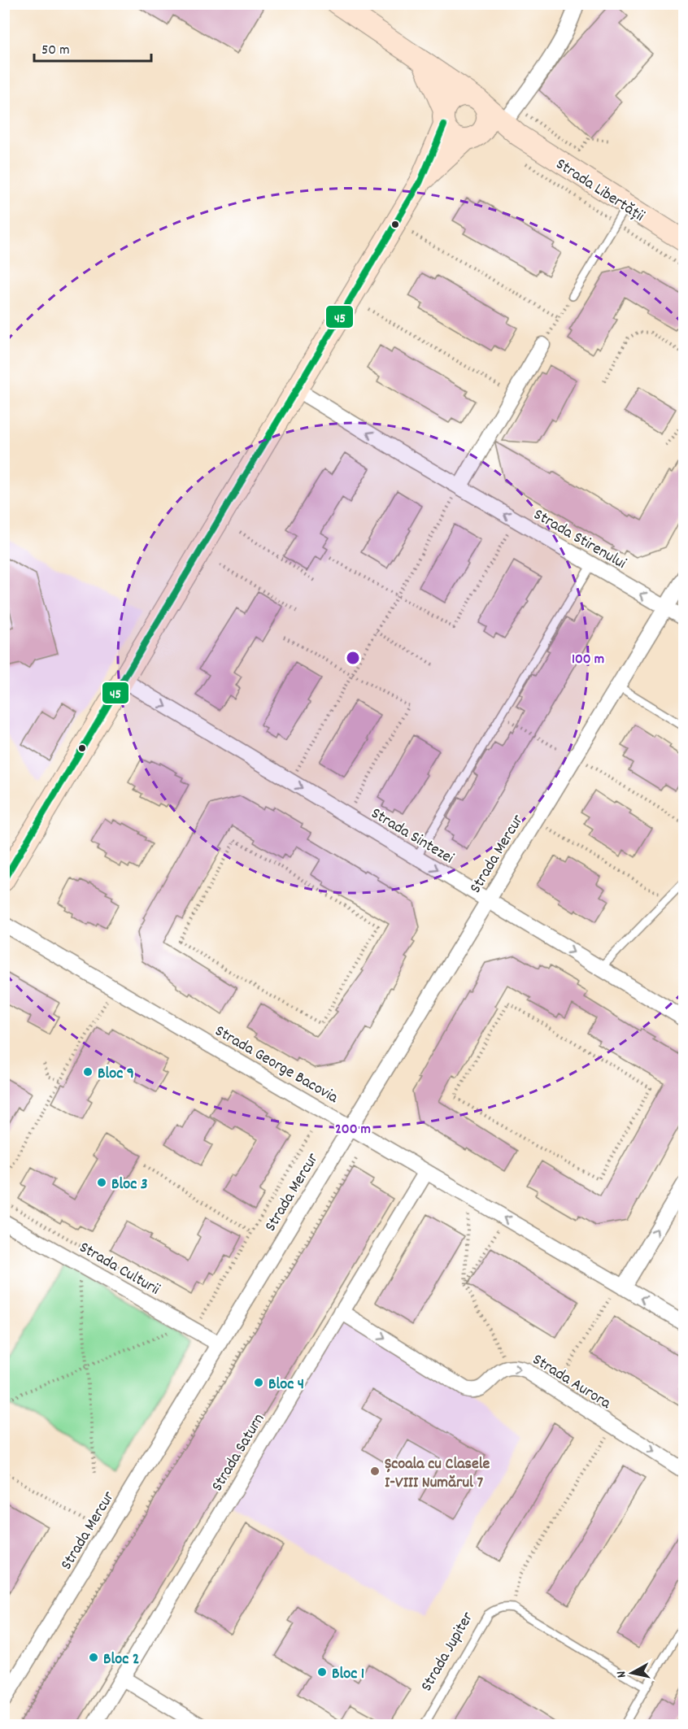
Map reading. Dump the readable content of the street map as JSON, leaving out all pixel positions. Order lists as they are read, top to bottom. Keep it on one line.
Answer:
{"streets":{"street":["Strada Libertății","Strada Stirenului","Strada Sintezei","Strada Mercur","Strada George Bacovia","Strada Culturii","Strada Aurora","Strada Saturn"],"lane":["Strada Jupiter"]},"crossings":[["Strada Stirenului","Strada Mercur"],["Strada Sintezei","Strada Mercur"],["Strada Mercur","Strada George Bacovia"],["Strada Mercur","Strada Culturii"],["Strada George Bacovia","Strada Saturn"],["Strada Aurora","Strada Saturn"]],"one_way":["Strada Stirenului","Strada Sintezei","Strada Aurora"],"places":["Bloc 9","Bloc 3","Bloc 4","Școala cu Clasele I-VIII Numărul 7","Bloc 2","Bloc 1"],"lines":["transit line 45"],"scale_bar":"50 m","north":"left","rings":["100 m","200 m"]}
